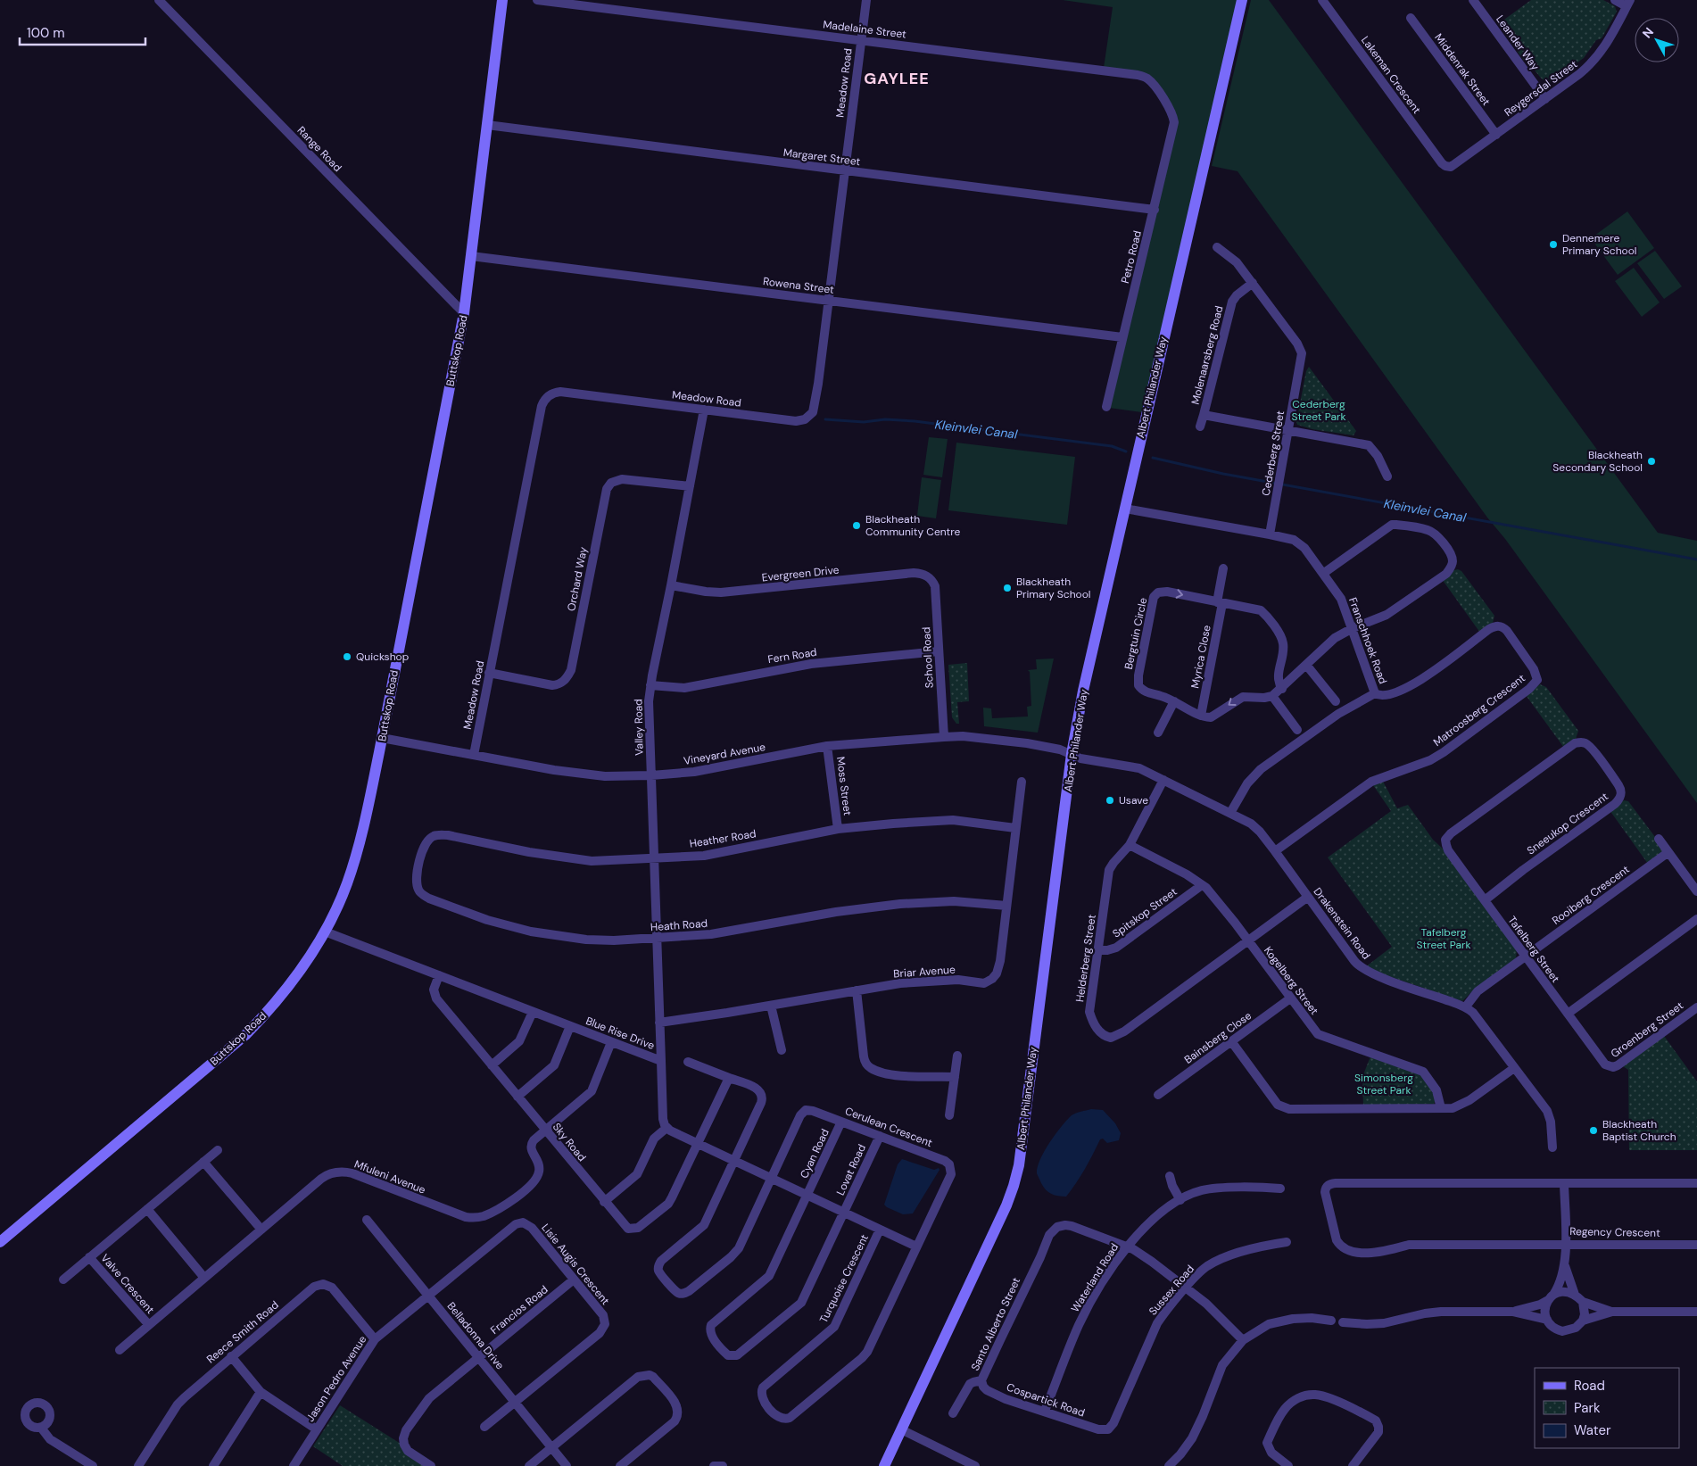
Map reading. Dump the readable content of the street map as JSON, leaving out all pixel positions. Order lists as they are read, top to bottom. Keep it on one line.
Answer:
{"streets":{"street":["Madelaine Street","Leander Way","Middenrak Street","Lakeman Crescent","Meadow Road","Reygersdal Street","Range Road","Margaret Street","Petro Road","Rowena Street","Buttskop Road","Molenaarsberg Road","Albert Philander Way","Cederberg Street","Evergreen Drive","Orchard Way","Bergtuin Circle","Franschhoek Road","Fern Road","Myrica Close","School Road","Matroosberg Crescent","Valley Road","Vineyard Avenue","Moss Street","Sneeukop Crescent","Heather Road","Rooiberg Crescent","Spitskop Street","Drakenstein Road","Heath Road","Tafelberg Street","Helderberg Street","Briar Avenue","Kogelberg Street","Groenberg Street","Blue Rise Drive","Bainsberg Close","Cerulean Crescent","Sky Road","Cyan Road","Lovat Road","Mfuleni Avenue","Regency Crescent","Lisie Augis Crescent","Waterland Road","Turquoise Crescent","Valve Crescent","Sussex Road","Francios Road","Santo Alberto Street","Reece Smith Road","Belladonna Drive","Jason Pedro Avenue","Cospartick Road"]},"crossings":[["Madelaine Street","Meadow Road"],["Madelaine Street","Petro Road"],["Leander Way","Reygersdal Street"],["Middenrak Street","Reygersdal Street"],["Lakeman Crescent","Reygersdal Street"],["Meadow Road","Margaret Street"],["Meadow Road","Rowena Street"],["Meadow Road","Orchard Way"],["Meadow Road","Valley Road"],["Meadow Road","Vineyard Avenue"],["Range Road","Buttskop Road"],["Margaret Street","Petro Road"],["Margaret Street","Buttskop Road"],["Petro Road","Rowena Street"],["Rowena Street","Buttskop Road"],["Buttskop Road","Vineyard Avenue"],["Buttskop Road","Blue Rise Drive"],["Molenaarsberg Road","Cederberg Street"],["Albert Philander Way","Franschhoek Road"],["Albert Philander Way","Vineyard Avenue"],["Albert Philander Way","Drakenstein Road"],["Cederberg Street","Franschhoek Road"],["Evergreen Drive","School Road"],["Evergreen Drive","Valley Road"],["Orchard Way","Valley Road"],["Bergtuin Circle","Myrica Close"],["Franschhoek Road","Matroosberg Crescent"],["Franschhoek Road","Drakenstein Road"],["Fern Road","School Road"],["Fern Road","Valley Road"],["School Road","Vineyard Avenue"],["Matroosberg Crescent","Drakenstein Road"],["Valley Road","Vineyard Avenue"],["Valley Road","Heather Road"],["Valley Road","Heath Road"],["Valley Road","Briar Avenue"],["Valley Road","Blue Rise Drive"],["Vineyard Avenue","Moss Street"],["Vineyard Avenue","Drakenstein Road"],["Moss Street","Heather Road"],["Sneeukop Crescent","Tafelberg Street"],["Heather Road","Heath Road"],["Heather Road","Briar Avenue"],["Rooiberg Crescent","Drakenstein Road"],["Rooiberg Crescent","Tafelberg Street"],["Spitskop Street","Helderberg Street"],["Spitskop Street","Kogelberg Street"],["Drakenstein Road","Helderberg Street"],["Heath Road","Briar Avenue"],["Tafelberg Street","Groenberg Street"],["Helderberg Street","Kogelberg Street"],["Kogelberg Street","Bainsberg Close"],["Blue Rise Drive","Sky Road"],["Cerulean Crescent","Cyan Road"],["Cerulean Crescent","Lovat Road"],["Cerulean Crescent","Turquoise Crescent"],["Sky Road","Mfuleni Avenue"],["Cyan Road","Lovat Road"],["Mfuleni Avenue","Valve Crescent"],["Lisie Augis Crescent","Francios Road"],["Lisie Augis Crescent","Belladonna Drive"],["Lisie Augis Crescent","Jason Pedro Avenue"],["Waterland Road","Santo Alberto Street"],["Waterland Road","Cospartick Road"],["Sussex Road","Cospartick Road"],["Francios Road","Belladonna Drive"],["Santo Alberto Street","Cospartick Road"],["Reece Smith Road","Jason Pedro Avenue"],["Belladonna Drive","Jason Pedro Avenue"]],"districts":["GAYLEE"],"water":["Kleinvlei Canal"],"parks":["Cederberg Street Park","Tafelberg Street Park","Simonsberg Street Park"],"places":["Dennemere Primary School","Blackheath Secondary School","Blackheath Community Centre","Blackheath Primary School","Quickshop","Usave","Blackheath Baptist Church"],"legend":["Road","Park","Water"],"scale_bar":"100 m","north":"top left"}
